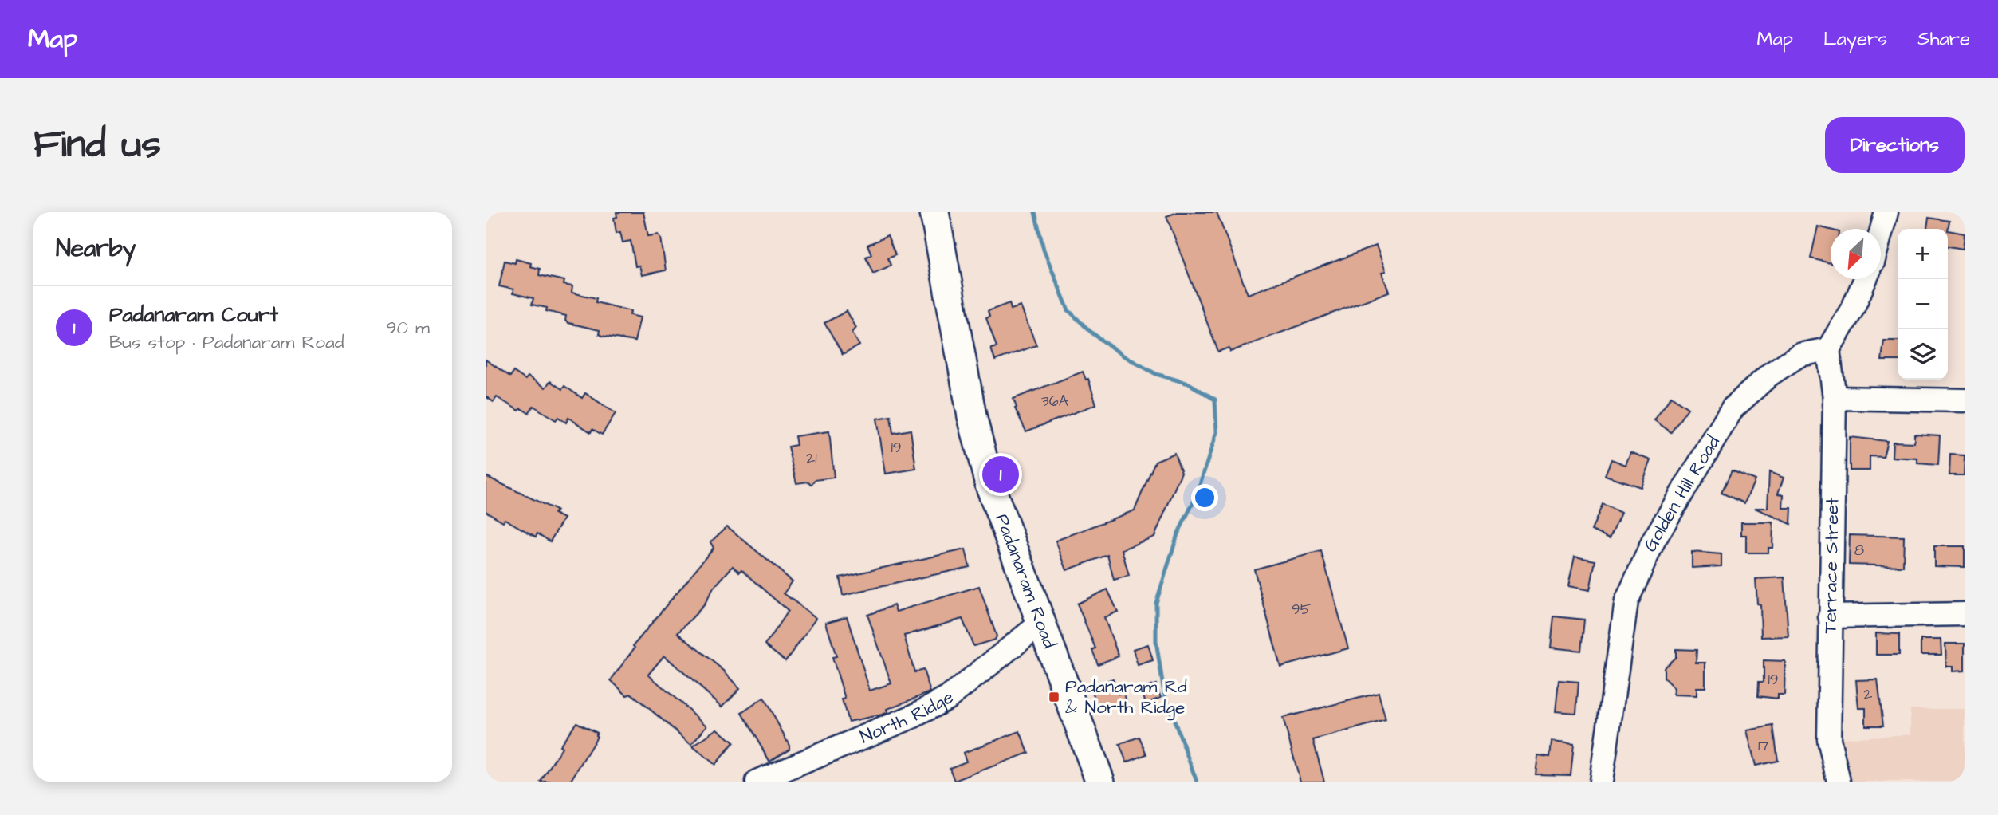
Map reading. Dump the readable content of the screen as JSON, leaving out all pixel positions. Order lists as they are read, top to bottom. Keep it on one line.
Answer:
{"streets":{"main road":["Padanaram Road"],"street":["Golden Hill Road","Terrace Street","North Ridge"]},"crossings":[["Golden Hill Road","Terrace Street"],["Padanaram Road","North Ridge"]],"places":{"transit":["Padanaram Rd & North Ridge"]},"house_numbers":["36A","19","21","8","95","19","2","17"],"north":"bottom left","page":{"header":"Map","nav":["Map","Layers","Share"],"buttons":"Directions","title":"Find us","heading":"Nearby","map_buttons":["+","−"],"list":[{"mark":"1","name":"Padanaram Court","note":"Bus stop · Padanaram Road","value":"90 m"}],"pins":"1"}}
